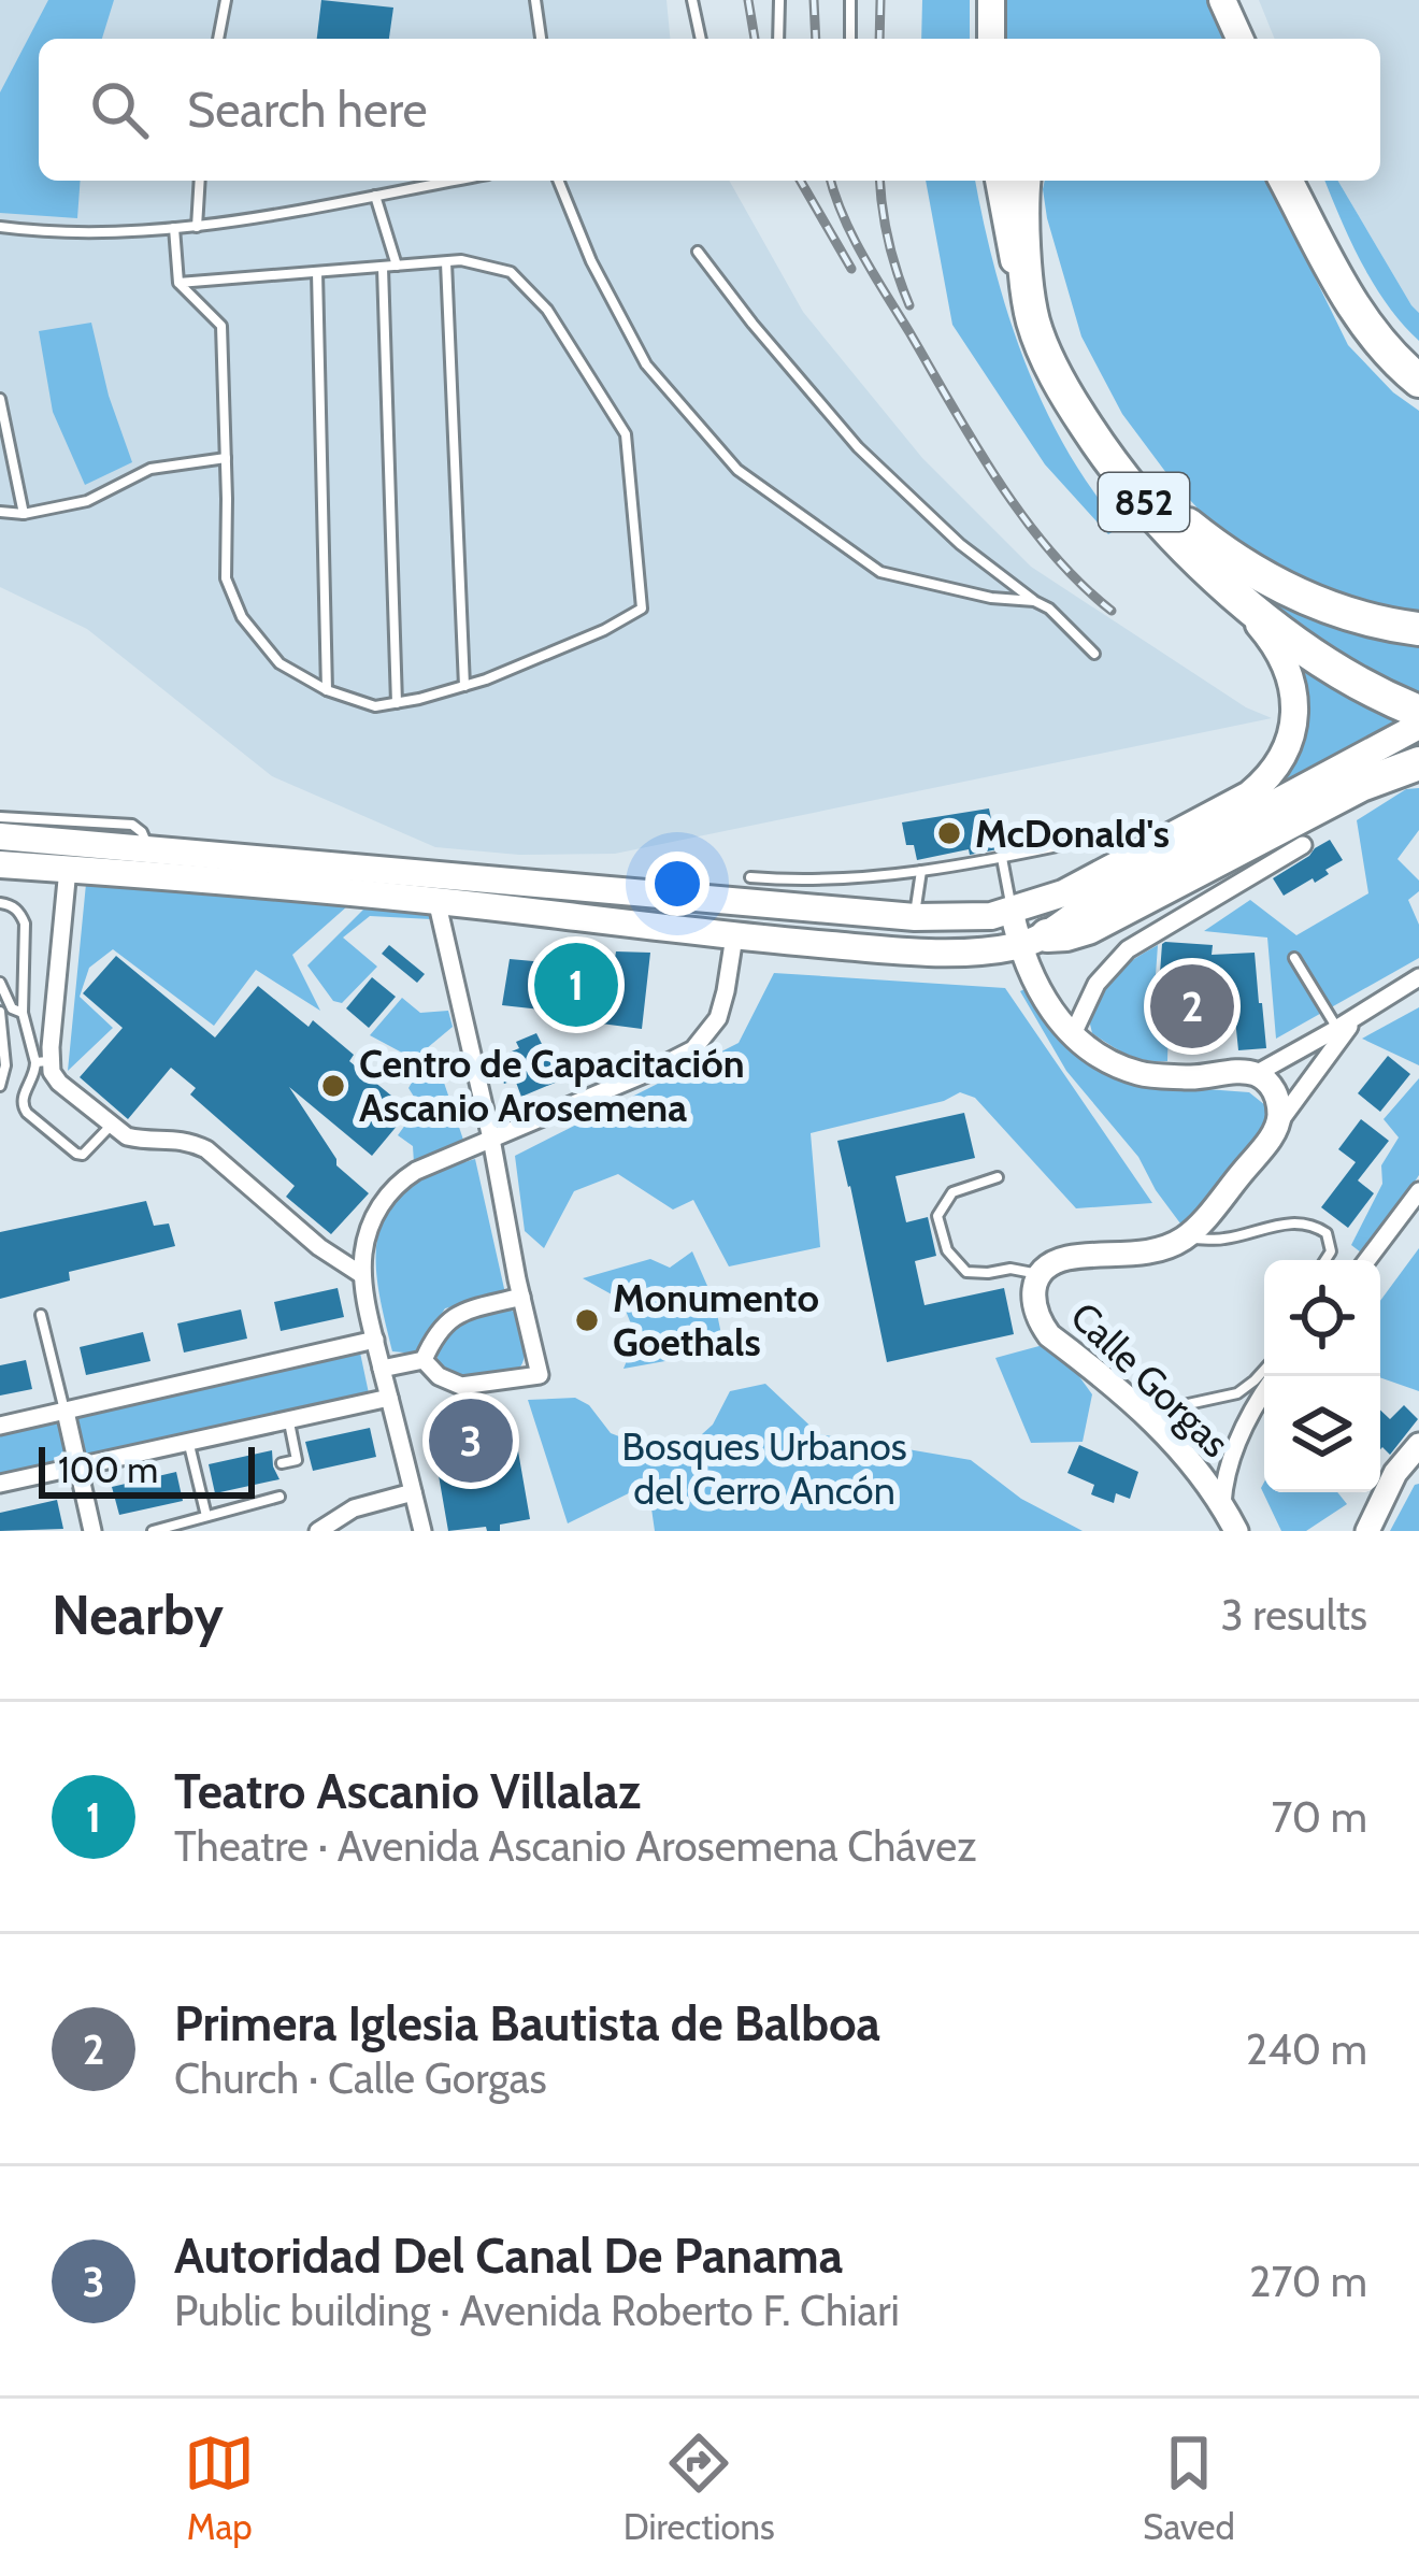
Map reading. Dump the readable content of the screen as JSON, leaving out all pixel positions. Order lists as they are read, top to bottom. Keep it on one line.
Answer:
{"streets":{"highway":["852"],"street":["Calle Gorgas"]},"parks":["Bosques Urbanos del Cerro Ancón"],"places":["McDonald's","Centro de Capacitación Ascanio Arosemena","Monumento Goethals"],"scale_bar":"100 m","page":{"search":"Search here","pins":["1","2","3"],"scale":"100 m","heading":["Nearby","3 results"],"list":[{"mark":"1","name":"Teatro Ascanio Villalaz","note":"Theatre · Avenida Ascanio Arosemena Chávez","value":"70 m"},{"mark":"2","name":"Primera Iglesia Bautista de Balboa","note":"Church · Calle Gorgas","value":"240 m"},{"mark":"3","name":"Autoridad Del Canal De Panama","note":"Public building · Avenida Roberto F. Chiari","value":"270 m"}],"nav":["Map","Directions","Saved"]}}
